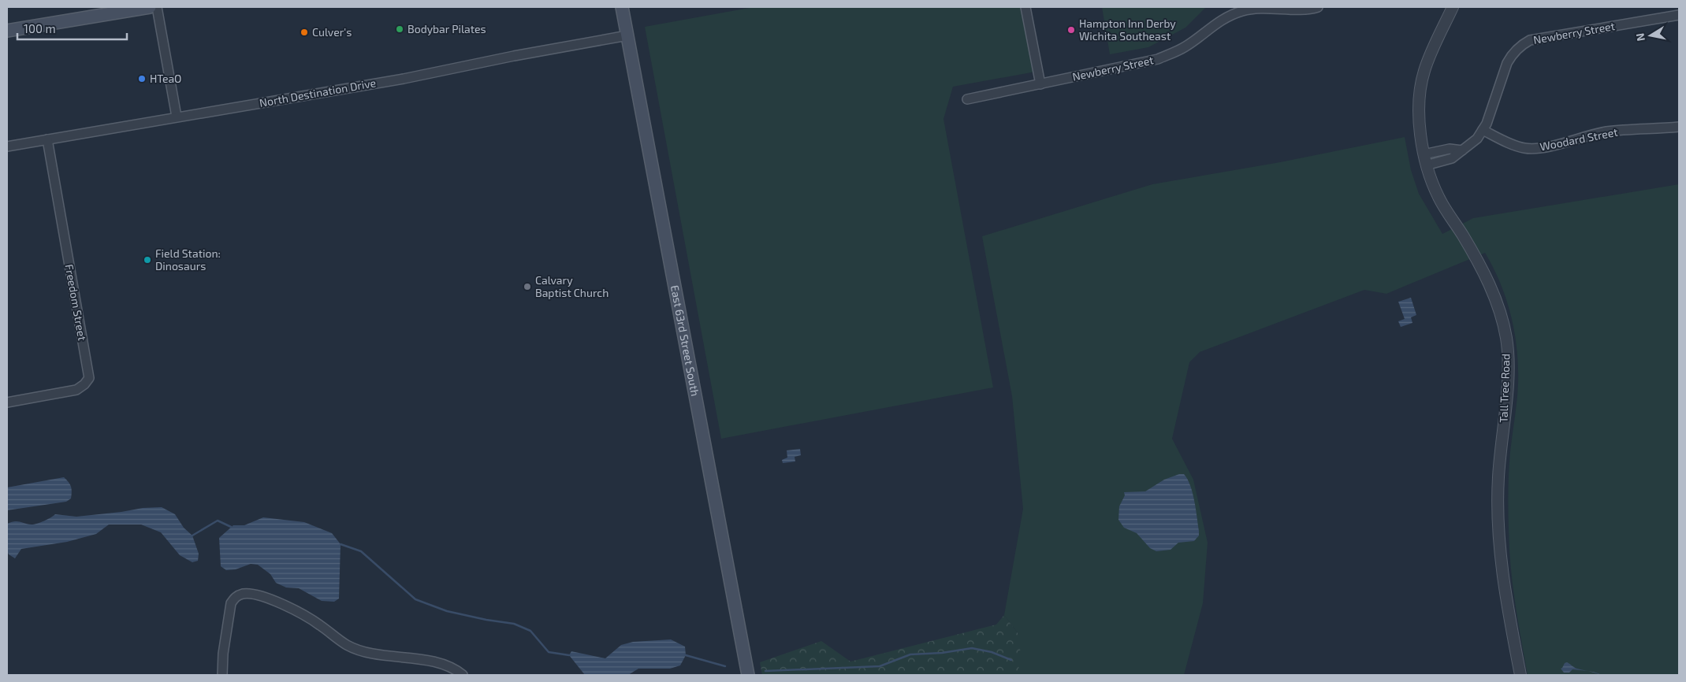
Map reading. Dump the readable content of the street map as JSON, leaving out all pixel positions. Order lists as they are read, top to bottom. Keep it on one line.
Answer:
{"streets":{"main road":["East 63rd Street South"],"street":["Newberry Street","North Destination Drive","Woodard Street","Freedom Street","Tall Tree Road"]},"crossings":[["Newberry Street","Woodard Street"],["Newberry Street","Tall Tree Road"],["North Destination Drive","Freedom Street"],["North Destination Drive","East 63rd Street South"]],"places":["Bodybar Pilates","Hampton Inn Derby Wichita Southeast","Culver's","HTeaO","Field Station: Dinosaurs","Calvary Baptist Church"],"scale_bar":"100 m","north":"left"}
